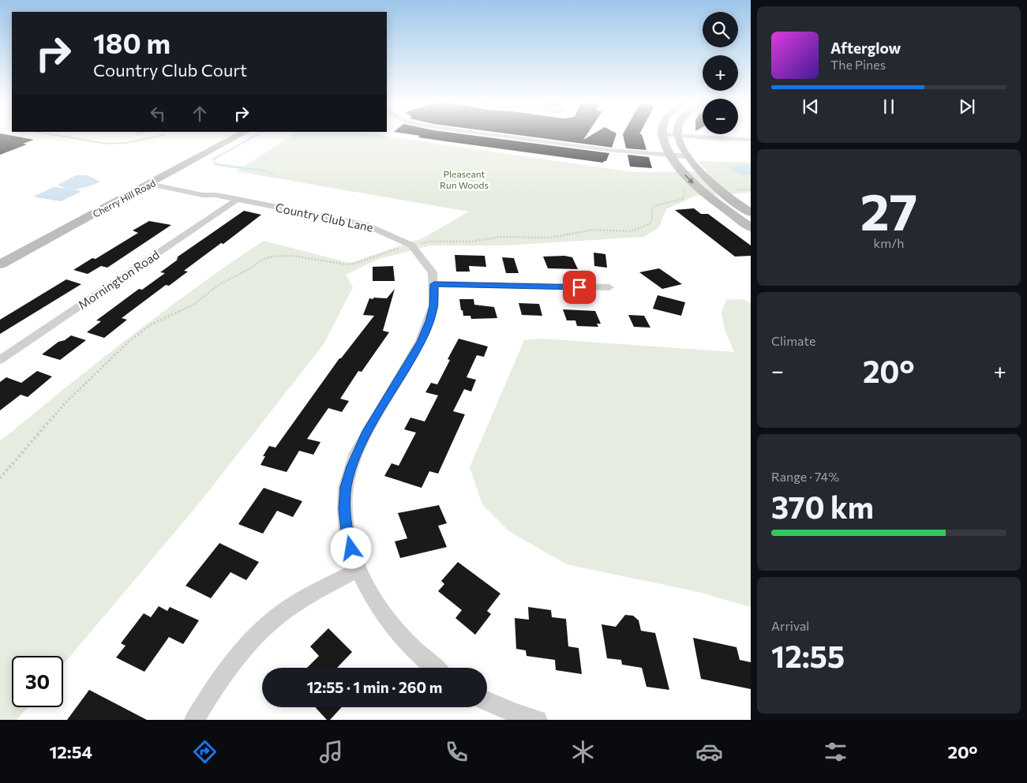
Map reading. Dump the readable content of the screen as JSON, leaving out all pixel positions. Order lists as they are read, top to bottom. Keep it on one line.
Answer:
{"streets":{"street":["Cherry Hill Road","Country Club Lane","Mornington Road"]},"crossings":[["Cherry Hill Road","Country Club Lane"],["Country Club Lane","Mornington Road"]],"parks":["Pleaseant Run Woods"],"page":{"map_buttons":["+","−"],"turn":["180 m","Country Club Court"],"song":["Afterglow","The Pines"],"tile":[["27","km/h"],"Climate",["Range · 74%","370 km"],["Arrival","12:55"]],"heat":["−","20°","+"],"limit":"30","trip":"12:55 · 1 min · 260 m","tabs":["12:54","20°"]}}
